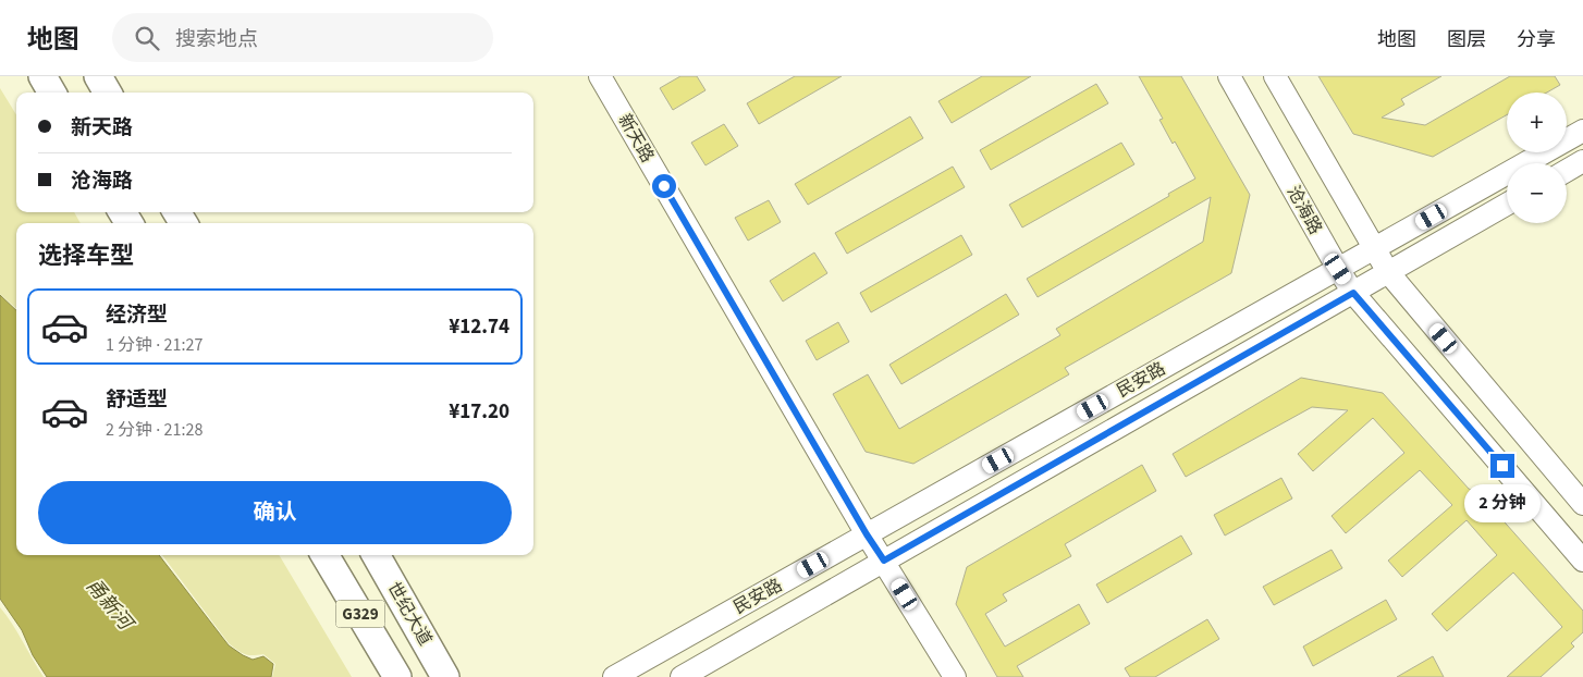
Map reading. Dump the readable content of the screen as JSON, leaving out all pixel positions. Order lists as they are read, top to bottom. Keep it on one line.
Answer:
{"streets":{"highway":["G329","世纪大道"],"main road":["新天路","沧海路","民安路"]},"crossings":[["新天路","民安路"],["沧海路","民安路"]],"water":["甬新河"],"page":{"header":"地图","search":"搜索地点","nav":["地图","图层","分享"],"map_buttons":["+","−"],"banner":["新天路","沧海路"],"heading":"选择车型","list":[{"name":"经济型","note":"1 分钟 · 21:27","value":"¥12.74"},{"name":"舒适型","note":"2 分钟 · 21:28","value":"¥17.20"}],"buttons":"确认","bubble":"2 分钟"}}
